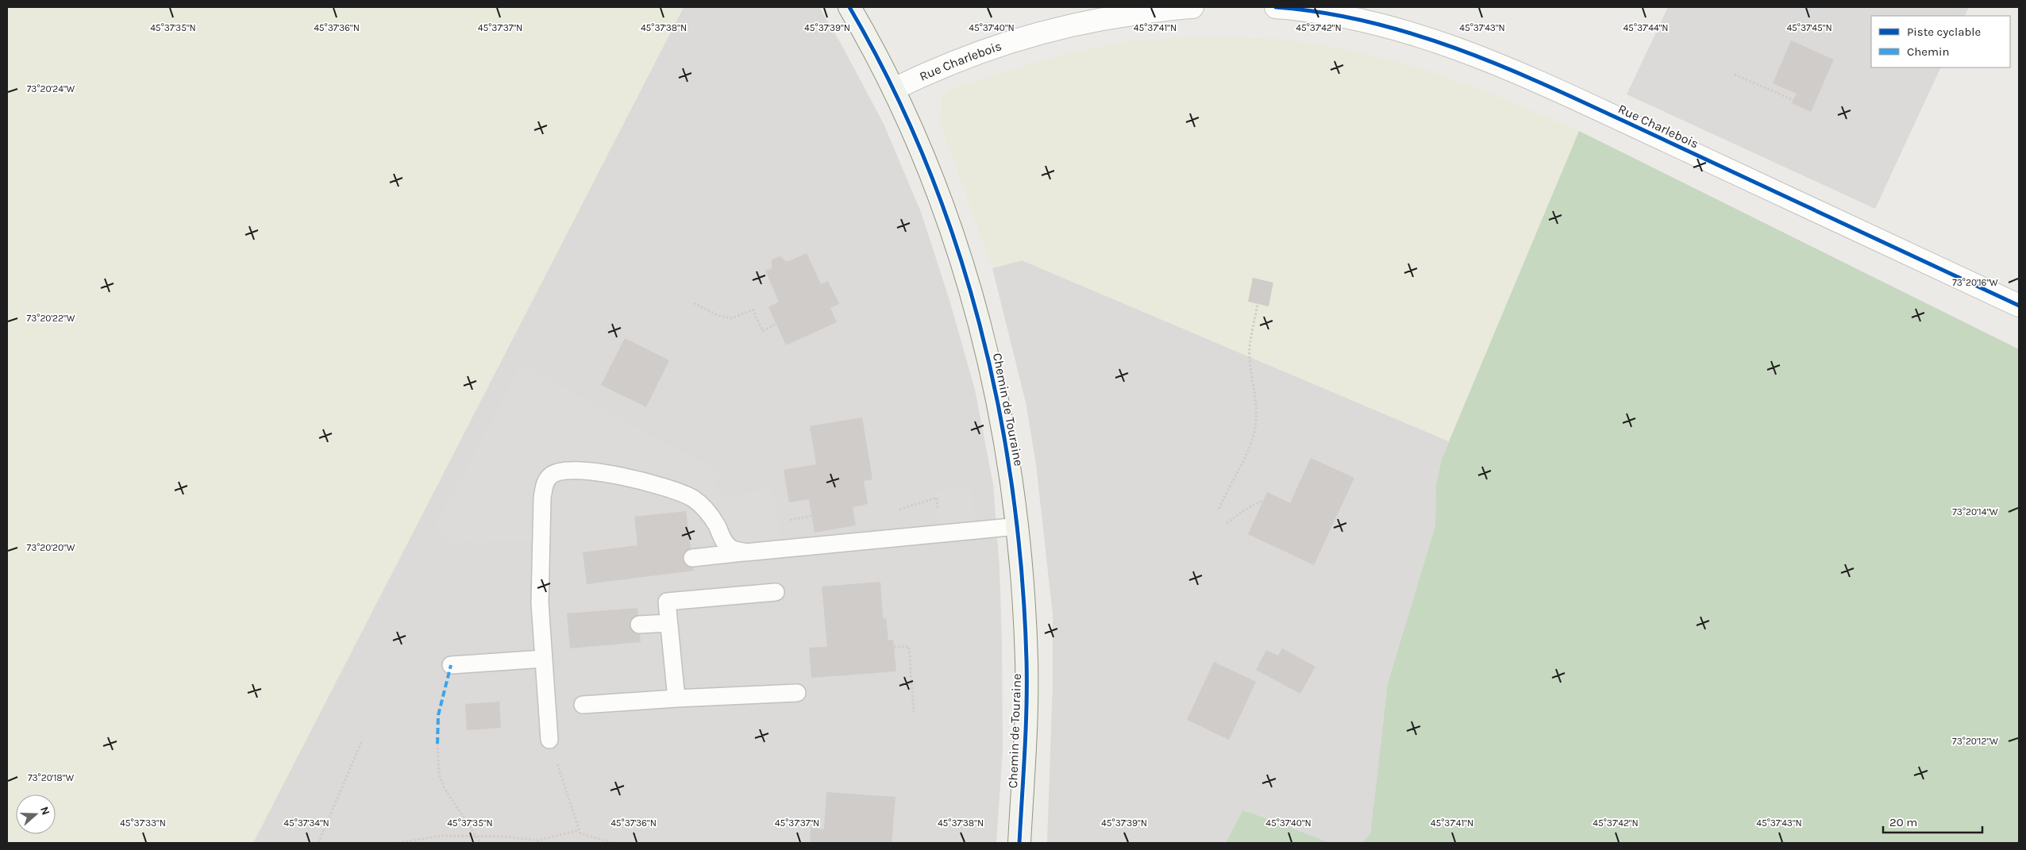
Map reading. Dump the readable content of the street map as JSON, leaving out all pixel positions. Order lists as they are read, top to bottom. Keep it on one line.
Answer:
{"streets":{"street":["Rue Charlebois","Chemin de Touraine"]},"crossings":[["Rue Charlebois","Chemin de Touraine"]],"legend":["Piste cyclable","Chemin"],"scale_bar":"20 m","north":"right","coordinates":["45°37'36\"N","45°37'38\"N","45°37'39\"N","45°37'40\"N","45°37'45\"N","45°37'35\"N","45°37'37\"N","45°37'41\"N","45°37'42\"N","45°37'43\"N","45°37'44\"N","73°20'24\"W","73°20'16\"W","73°20'22\"W","73°20'14\"W","73°20'20\"W","73°20'12\"W","73°20'18\"W","45°37'33\"N","45°37'34\"N"]}
